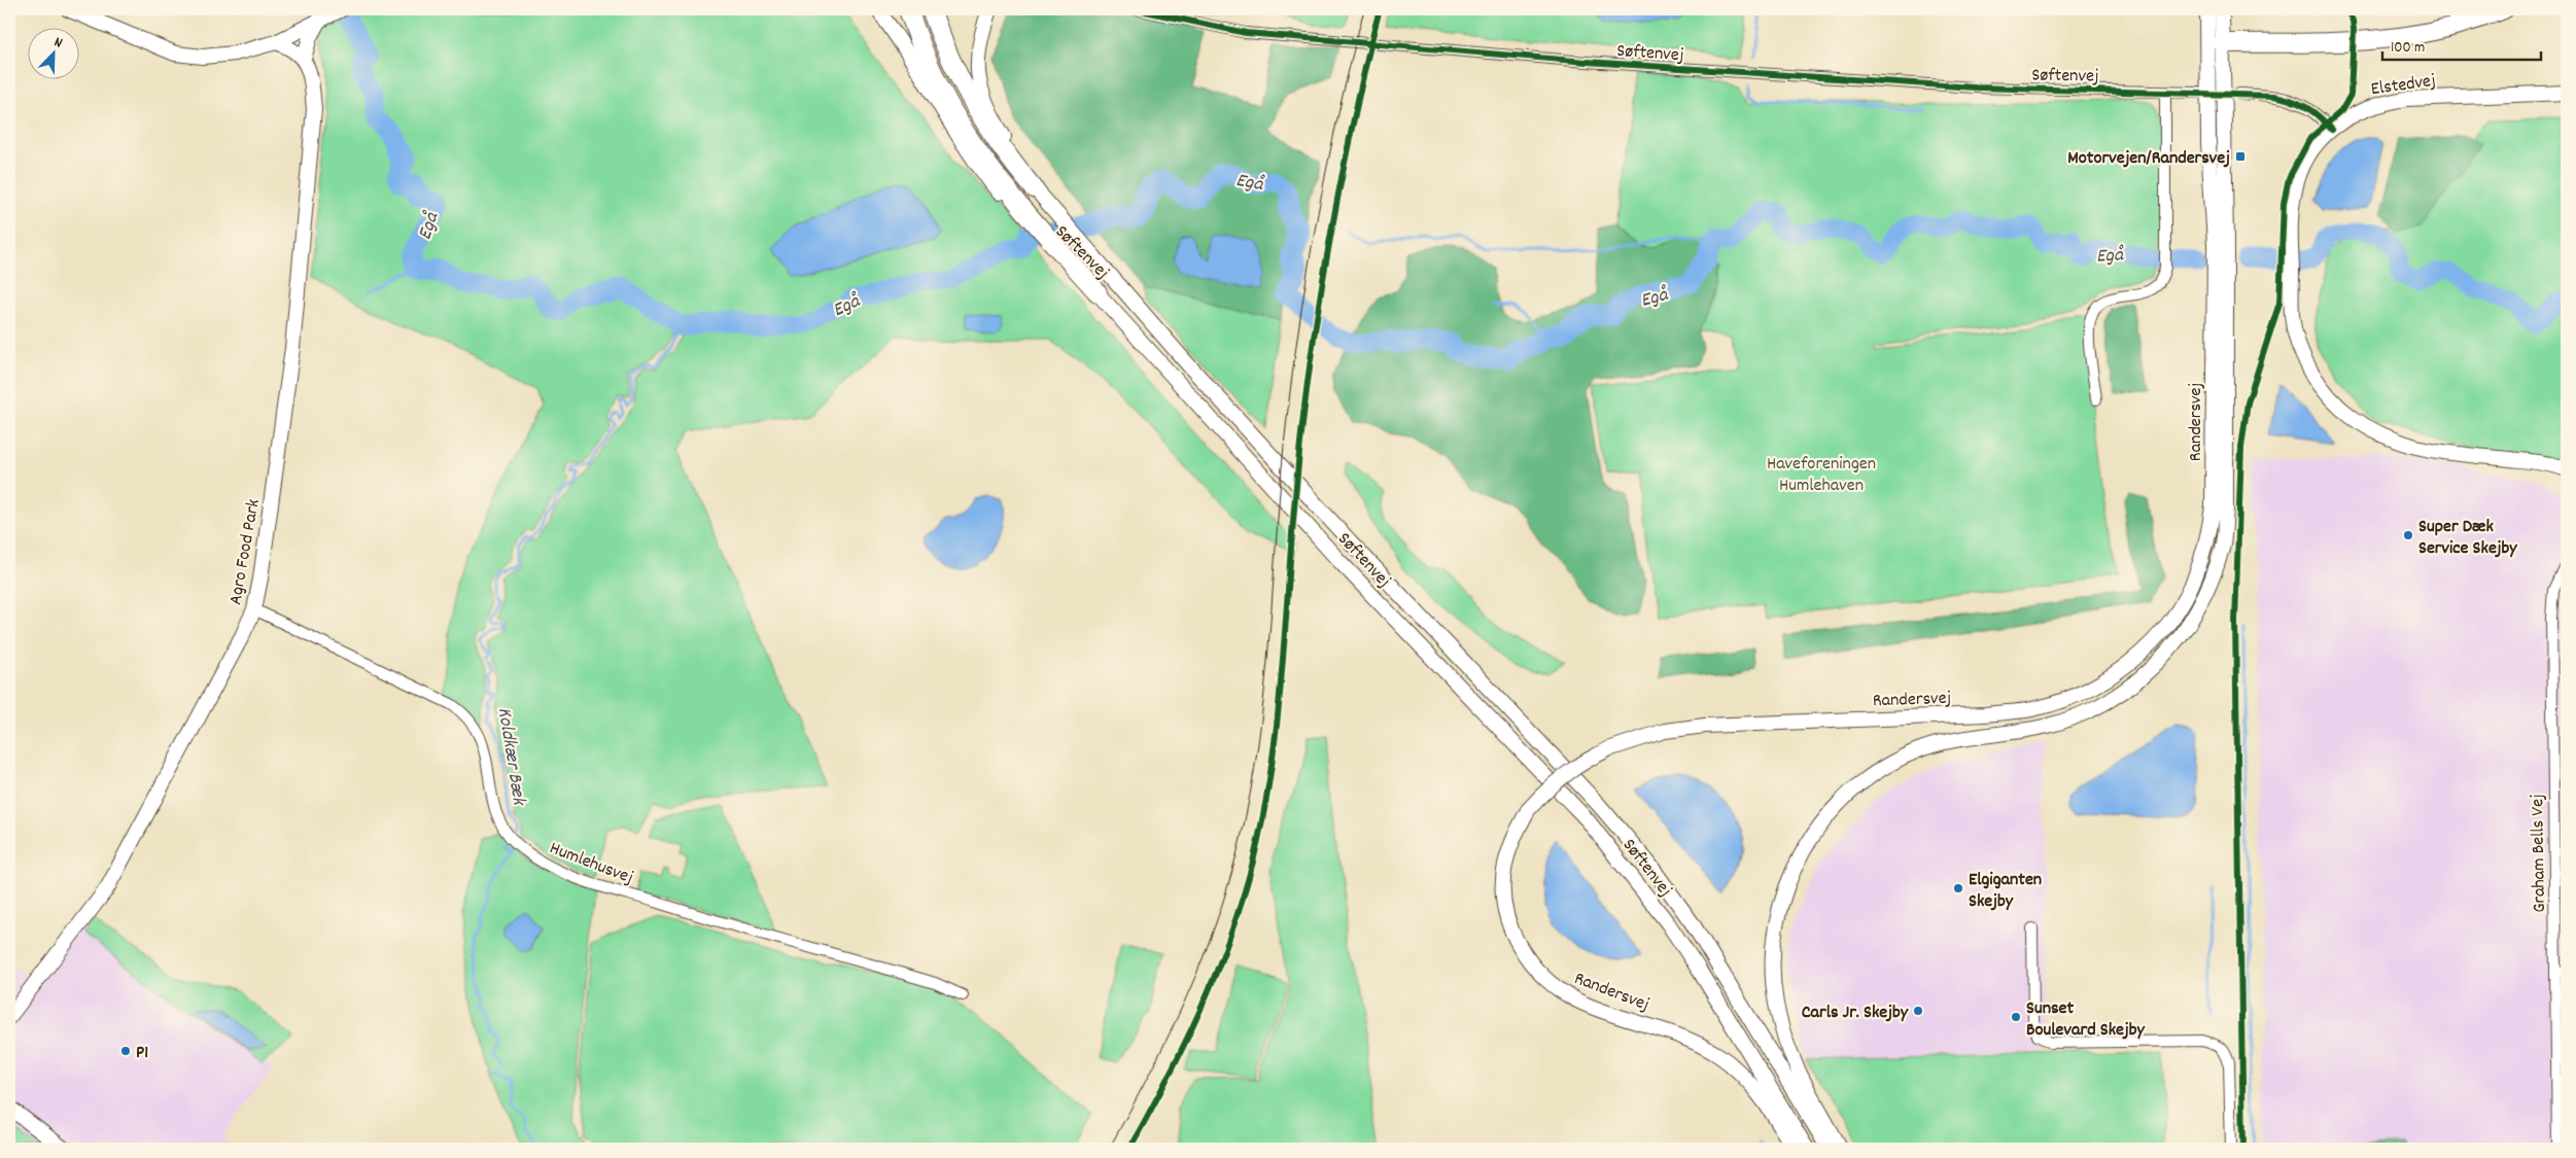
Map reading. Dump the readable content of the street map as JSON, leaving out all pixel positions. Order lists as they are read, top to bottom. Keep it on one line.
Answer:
{"streets":{"main road":["Søftenvej","Elstedvej","Randersvej","Agro Food Park"],"street":["Graham Bells Vej","Humlehusvej"]},"crossings":[["Agro Food Park","Humlehusvej"]],"water":["Egå","Koldkær Bæk"],"parks":["Haveforeningen Humlehaven"],"places":{"transit":["Motorvejen/Randersvej"],"other":["Super Dæk Service Skejby","Elgiganten Skejby","Carls Jr. Skejby","Sunset Boulevard Skejby","P1"]},"scale_bar":"100 m","north":"top right"}
